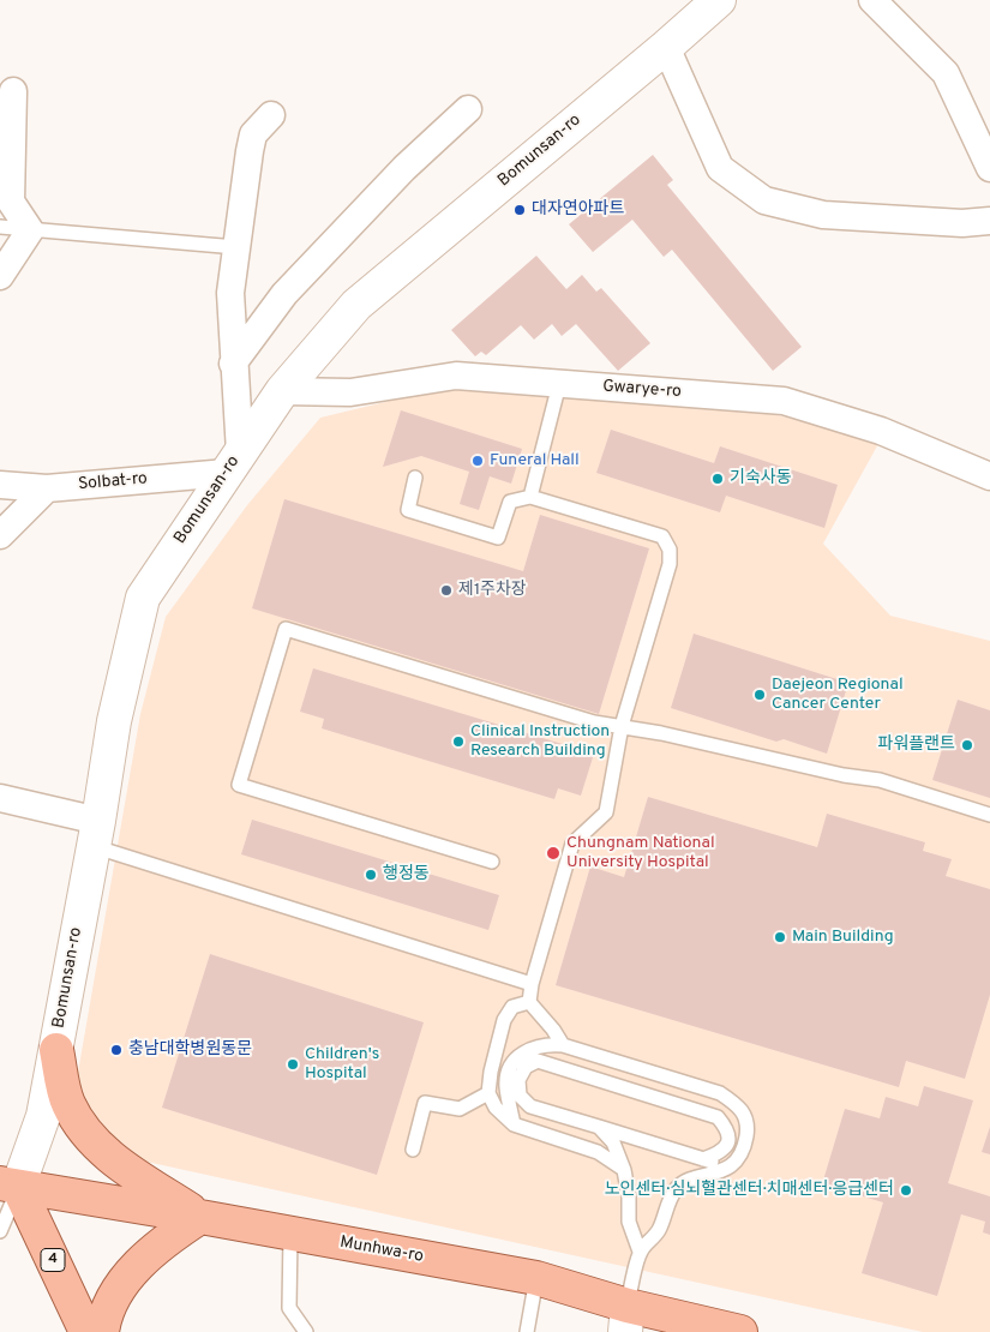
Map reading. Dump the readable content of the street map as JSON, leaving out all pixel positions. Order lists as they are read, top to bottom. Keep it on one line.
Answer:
{"streets":{"main road":["Bomunsan-ro","Munhwa-ro","4"],"street":["Gwarye-ro","Solbat-ro"]},"crossings":[["Bomunsan-ro","Gwarye-ro"],["Bomunsan-ro","Solbat-ro"],["Bomunsan-ro","Munhwa-ro"],["Bomunsan-ro","4"],["Munhwa-ro","4"]],"places":["대자연아파트","Funeral Hall","기숙사동","제1주차장","Daejeon Regional Cancer Center","Clinical Instruction Research Building","파워플랜트","Chungnam National University Hospital","행정동","Main Building","충남대학병원동문","Children's Hospital","노인센터·심뇌혈관센터·치매센터·응급센터"]}
